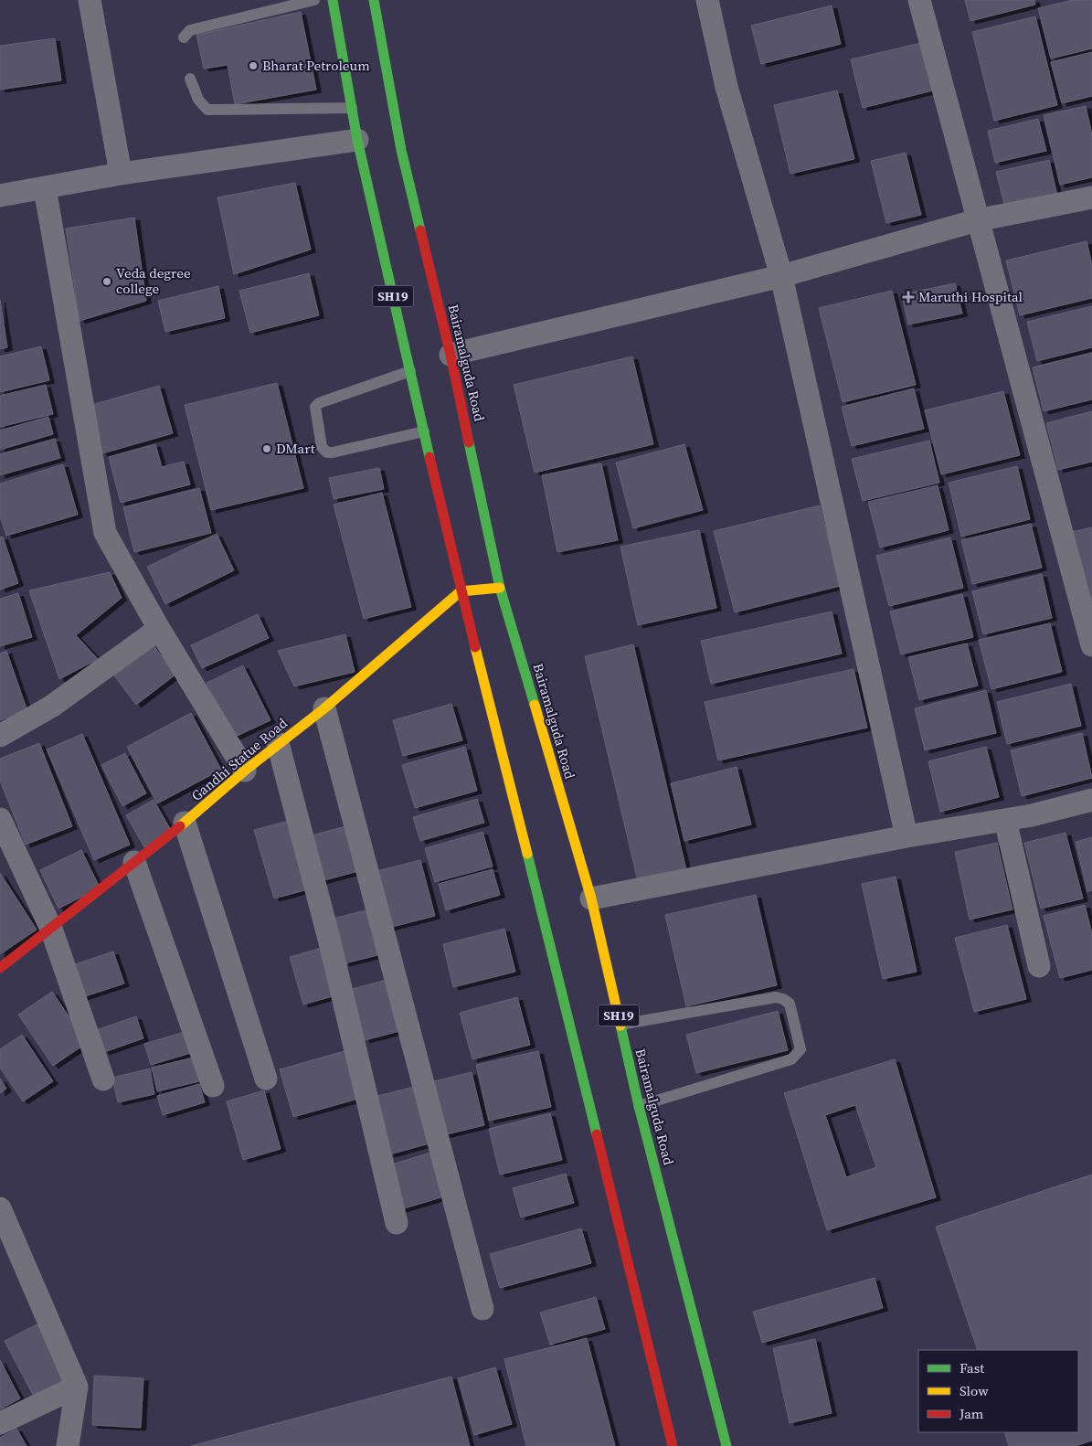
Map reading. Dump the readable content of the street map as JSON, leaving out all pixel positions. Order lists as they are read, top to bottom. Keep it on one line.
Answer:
{"streets":{"main road":["SH19","Bairamalguda Road","Gandhi Statue Road"]},"crossings":[["SH19","Gandhi Statue Road"]],"places":{"other":["Bharat Petroleum","Veda degree college","DMart"],"health":["Maruthi Hospital"]},"legend":["Fast","Slow","Jam"]}
